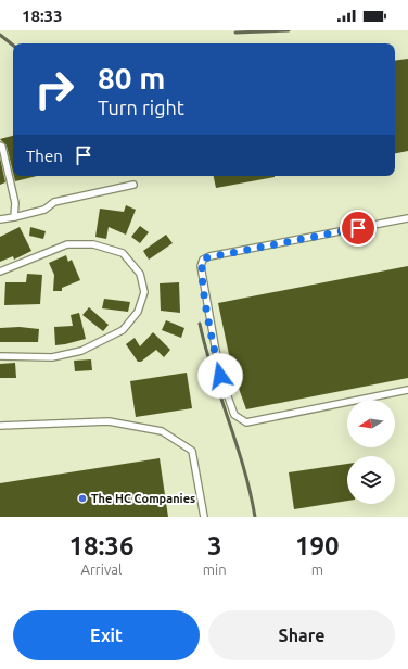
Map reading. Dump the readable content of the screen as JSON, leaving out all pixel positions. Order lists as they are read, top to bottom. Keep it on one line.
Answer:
{"places":["The HC Companies"],"north":"left","page":{"status":"18:33","turn":["80 m","Turn right"],"then":"Then","eta":["18:36","Arrival","3","min","190","m"],"buttons":["Exit","Share"]}}
